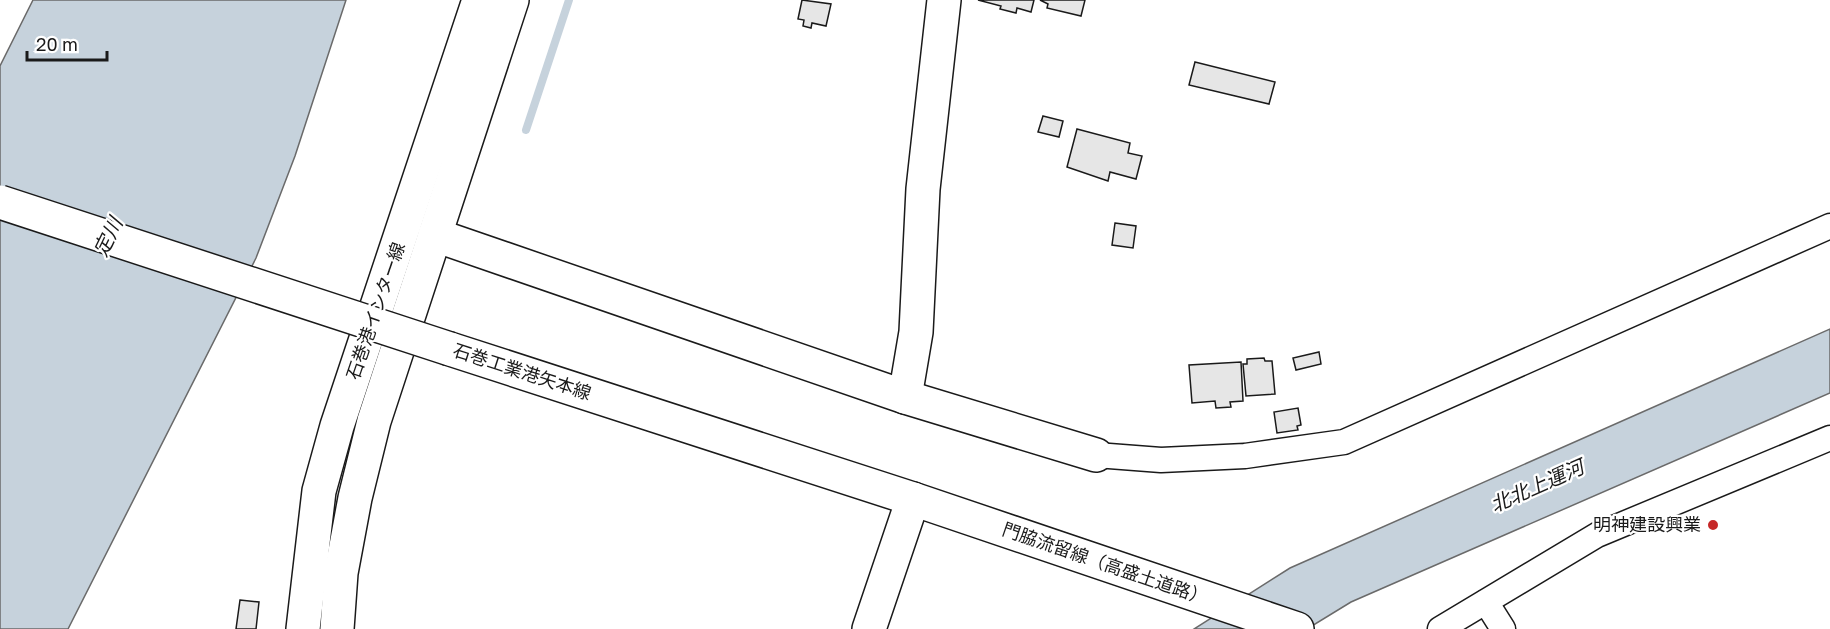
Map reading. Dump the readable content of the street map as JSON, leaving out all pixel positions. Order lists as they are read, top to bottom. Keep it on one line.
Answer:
{"streets":{"main road":["石巻港インター線","石巻工業港矢本線","門脇流留線（高盛土道路）"]},"crossings":[["石巻工業港矢本線","門脇流留線（高盛土道路）"]],"water":["定川","北北上運河"],"places":["明神建設興業"],"scale_bar":"20 m"}
